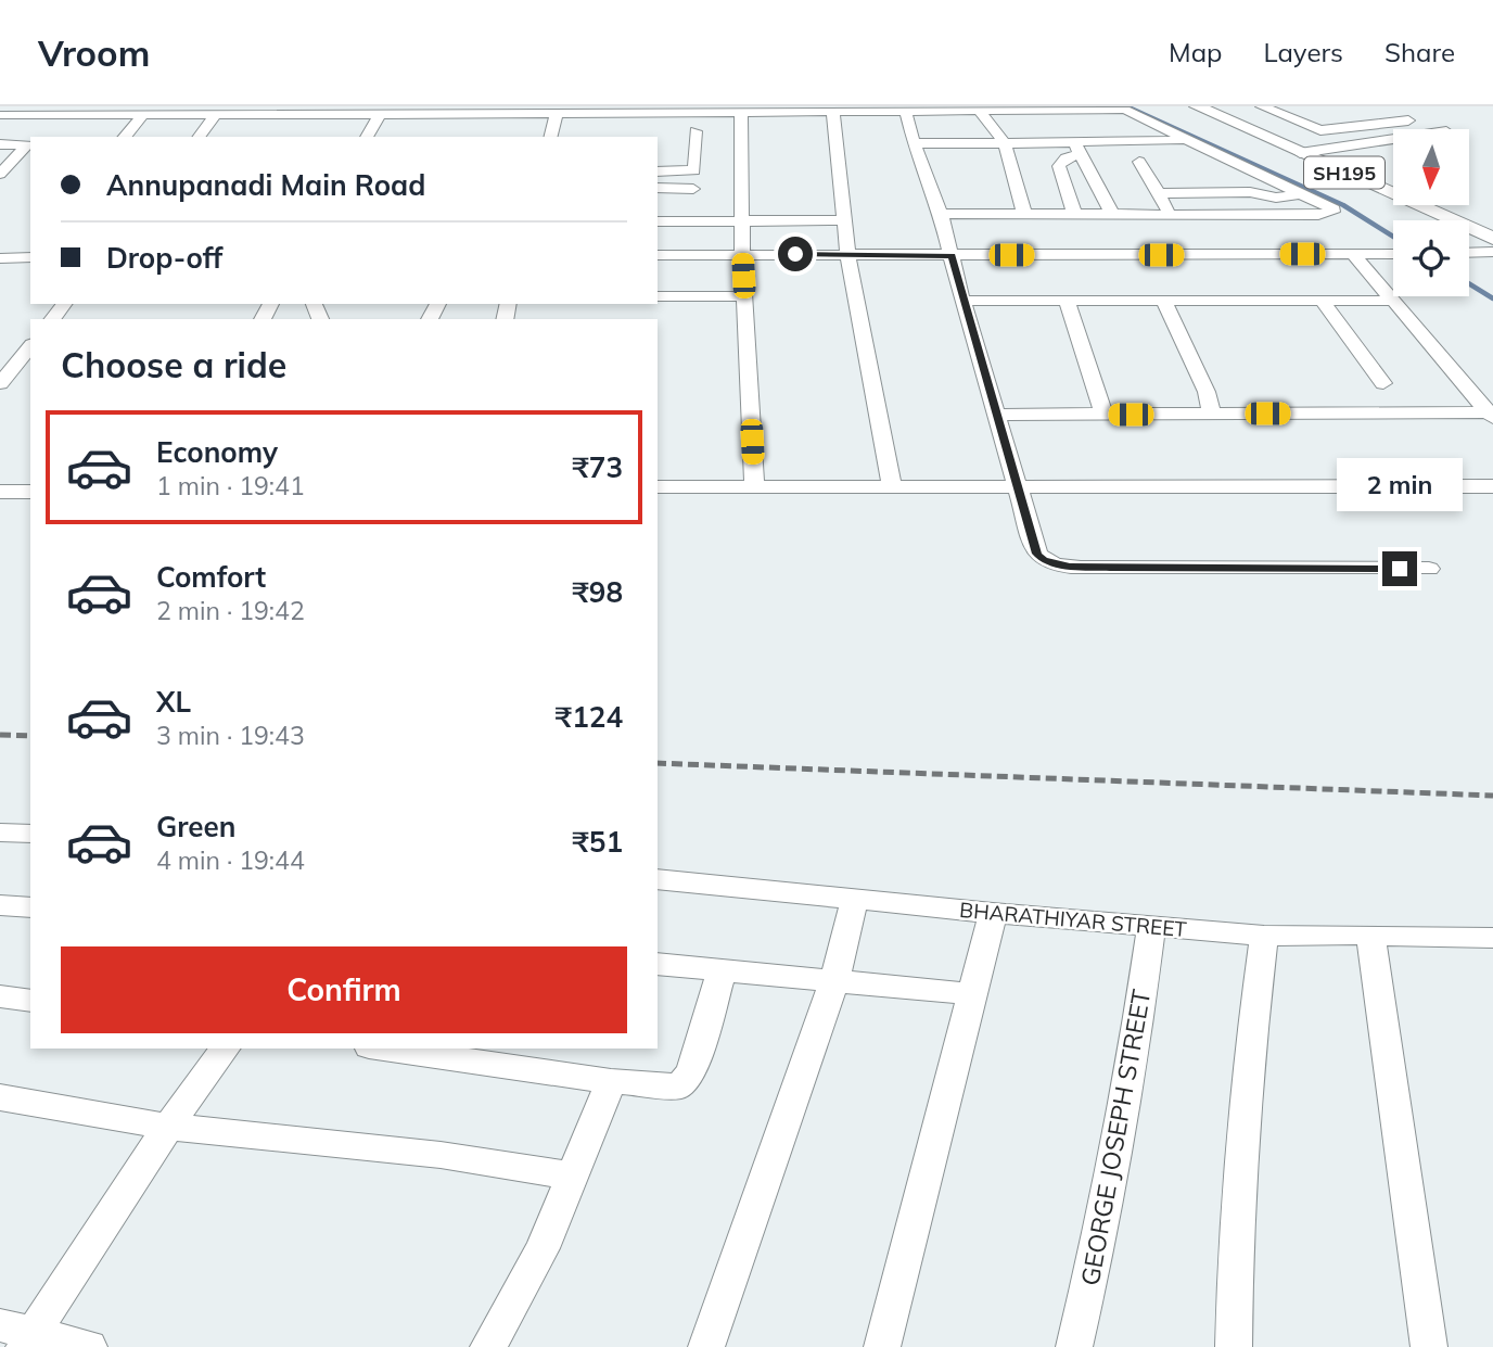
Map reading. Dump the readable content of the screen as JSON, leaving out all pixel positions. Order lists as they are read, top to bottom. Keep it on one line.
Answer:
{"streets":{"main road":["SH195"],"street":["BHARATHIYAR STREET","GEORGE JOSEPH STREET"]},"crossings":[["BHARATHIYAR STREET","GEORGE JOSEPH STREET"]],"north":"bottom","page":{"header":"Vroom","nav":["Map","Layers","Share"],"banner":["Annupanadi Main Road","Drop-off"],"heading":"Choose a ride","list":[{"name":"Economy","note":"1 min · 19:41","value":"₹73"},{"name":"Comfort","note":"2 min · 19:42","value":"₹98"},{"name":"XL","note":"3 min · 19:43","value":"₹124"},{"name":"Green","note":"4 min · 19:44","value":"₹51"}],"bubble":"2 min","buttons":"Confirm"}}
